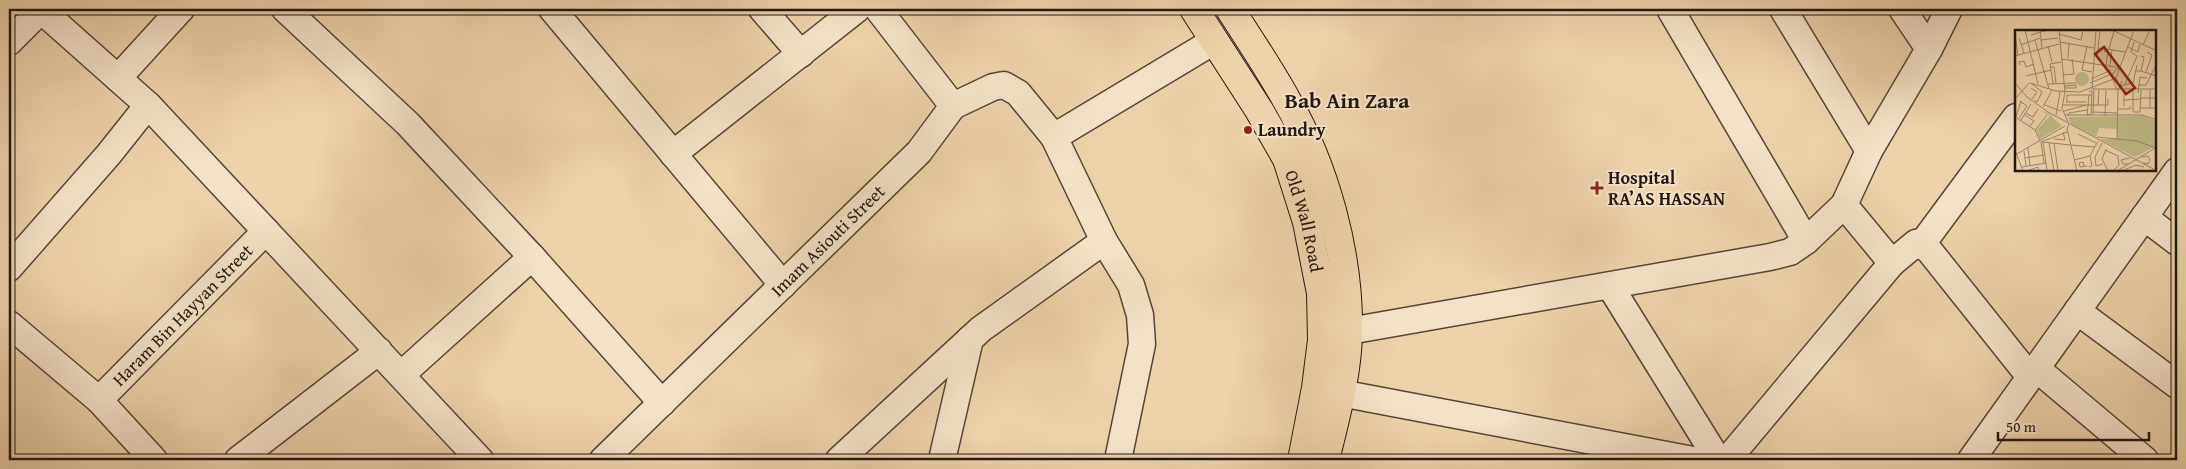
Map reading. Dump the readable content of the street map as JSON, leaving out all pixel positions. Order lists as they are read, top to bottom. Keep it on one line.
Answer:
{"streets":{"main road":["Old Wall Road"],"street":["Imam Asiouti Street","Haram Bin Hayyan Street"]},"districts":["Bab Ain Zara"],"places":{"other":["Laundry"],"health":["Hospital RA’AS HASSAN"]},"scale_bar":"50 m"}
